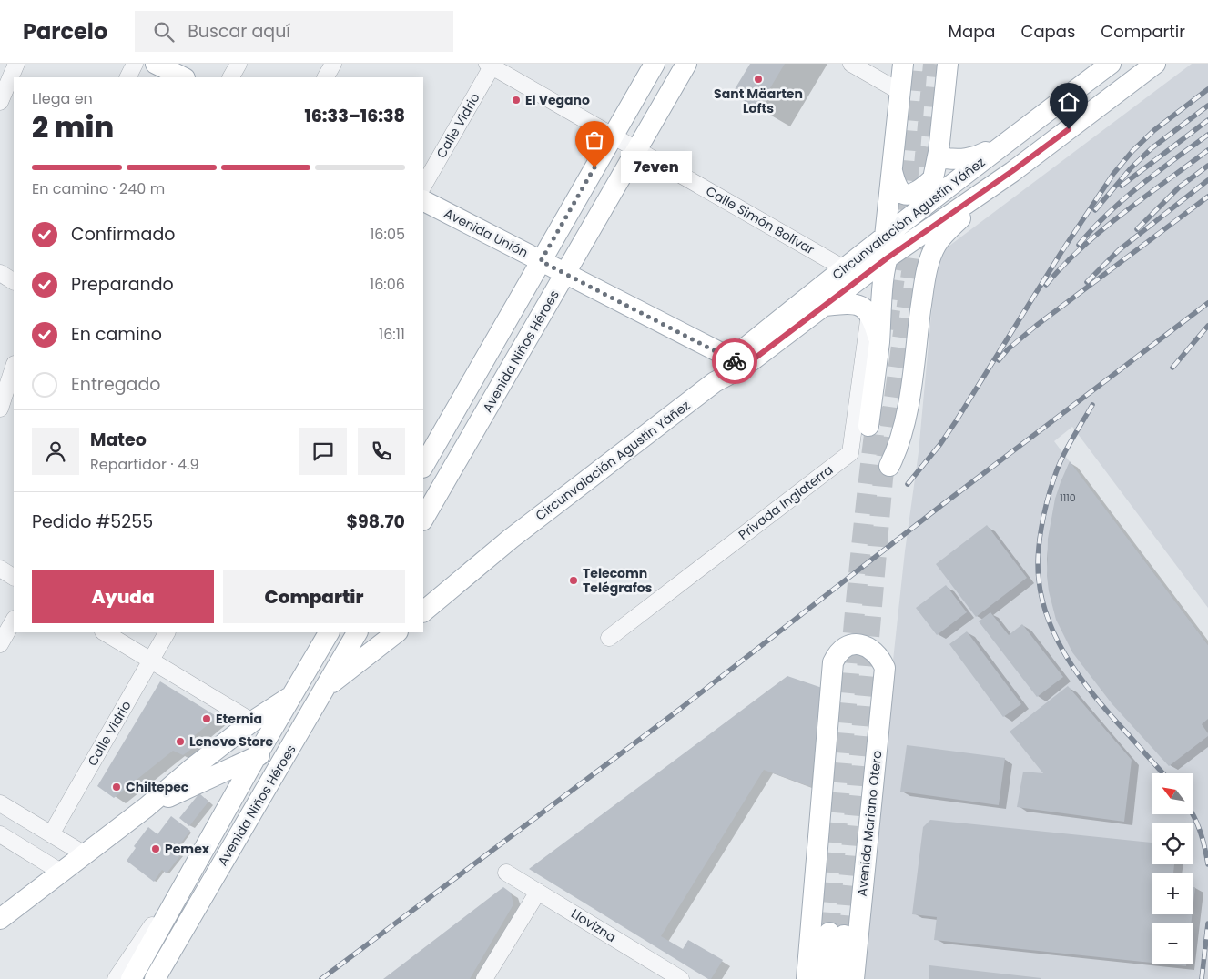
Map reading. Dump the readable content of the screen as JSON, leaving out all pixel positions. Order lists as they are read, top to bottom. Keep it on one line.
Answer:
{"streets":{"main road":["Circunvalación Agustín Yáñez","Avenida Unión","Avenida Niños Héroes","Avenida Mariano Otero"],"street":["Calle Vidrio","Calle Simón Bolívar","Privada Inglaterra","Llovizna"]},"crossings":[["Calle Vidrio","Calle Simón Bolívar"],["Circunvalación Agustín Yáñez","Calle Simón Bolívar"],["Circunvalación Agustín Yáñez","Avenida Unión"],["Calle Simón Bolívar","Avenida Niños Héroes"],["Avenida Unión","Avenida Niños Héroes"]],"places":["Sant Mäarten Lofts","El Vegano","7even","Telecomn Telégrafos","Eternia","Lenovo Store","Chiltepec","Pemex"],"house_numbers":["1110"],"north":"top left","page":{"header":"Parcelo","search":"Buscar aquí","nav":["Mapa","Capas","Compartir"],"heading":["2 min","Llega en","16:33–16:38"],"panel":["Mateo","Repartidor · 4.9","Pedido #5255","$98.70"],"bubble":"7even","bar":"En camino · 240 m","list":[["Confirmado","16:05"],["Preparando","16:06"],["En camino","16:11"],"Entregado"],"buttons":["Ayuda","Compartir"],"map_buttons":["+","−"]}}
